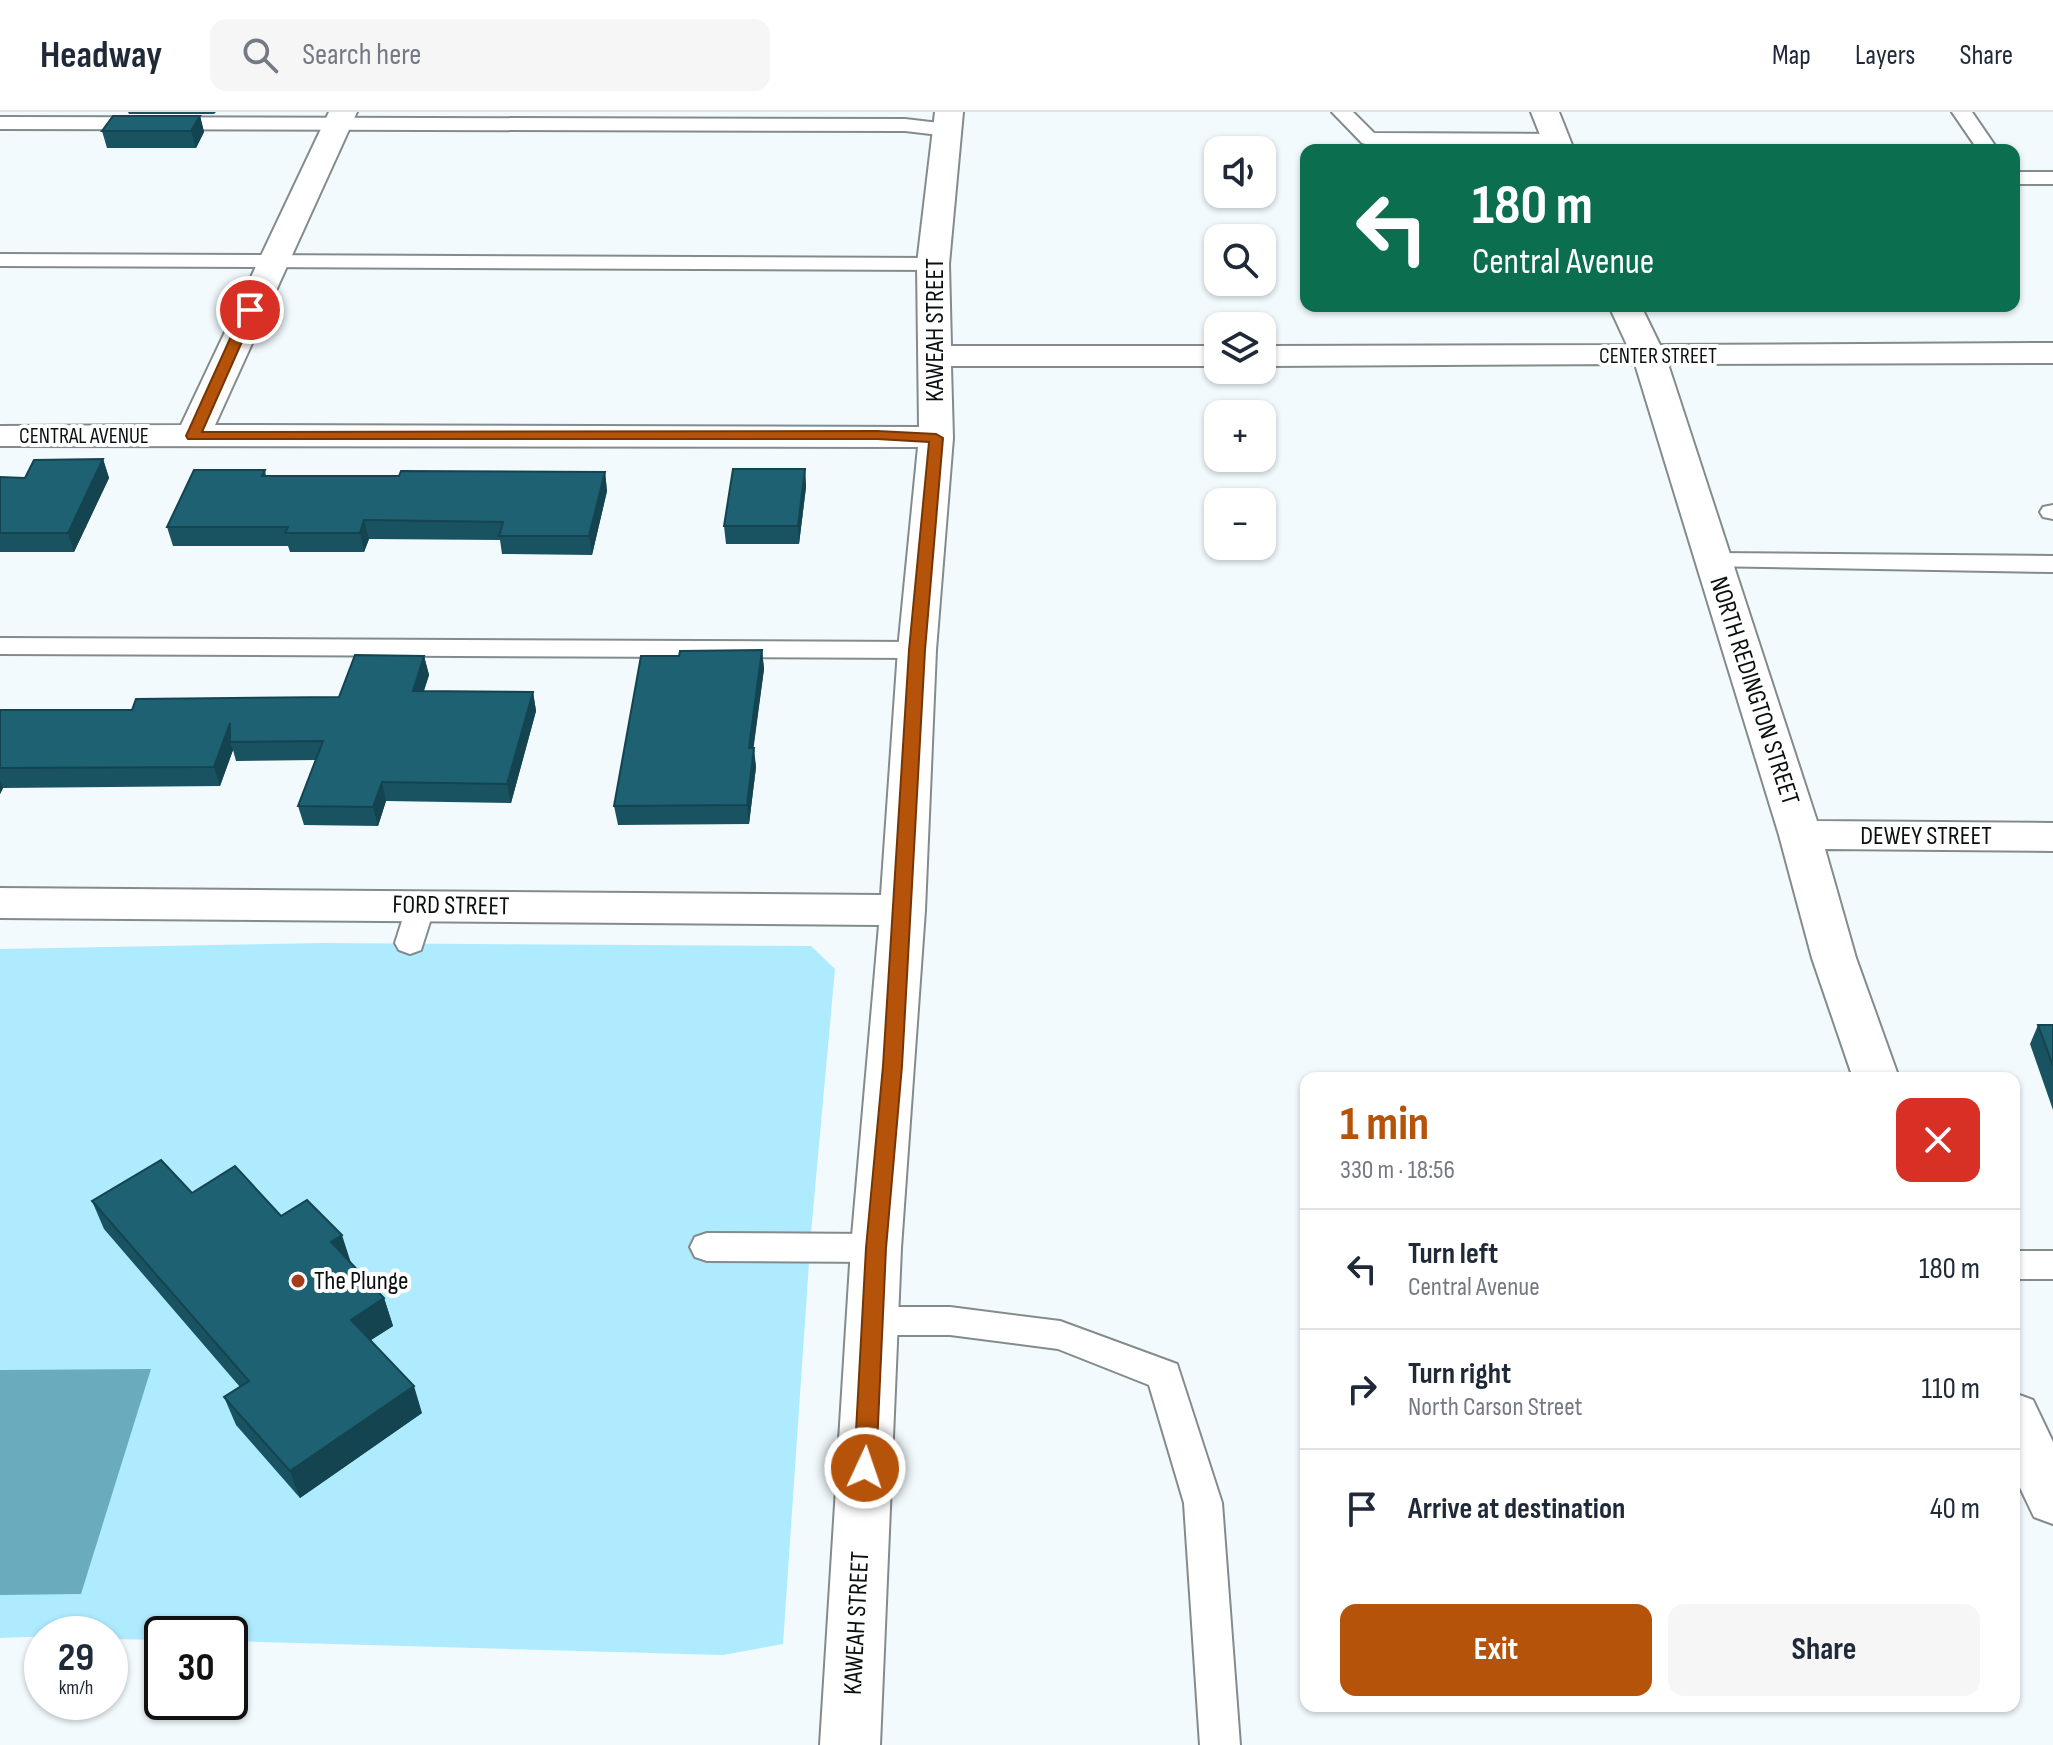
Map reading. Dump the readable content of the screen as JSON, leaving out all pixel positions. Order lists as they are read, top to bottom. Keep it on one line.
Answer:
{"streets":{"street":["KAWEAH STREET","CENTER STREET","CENTRAL AVENUE","NORTH REDINGTON STREET","DEWEY STREET","FORD STREET"]},"crossings":[["KAWEAH STREET","CENTRAL AVENUE"],["KAWEAH STREET","FORD STREET"],["CENTER STREET","NORTH REDINGTON STREET"],["NORTH REDINGTON STREET","DEWEY STREET"]],"places":["The Plunge"],"page":{"header":"Headway","search":"Search here","nav":["Map","Layers","Share"],"map_buttons":["+","−"],"turn":["180 m","Central Avenue"],"heading":["1 min","330 m · 18:56"],"list":[{"name":"Turn left","note":"Central Avenue","value":"180 m"},{"name":"Turn right","note":"North Carson Street","value":"110 m"},{"name":"Arrive at destination","value":"40 m"}],"buttons":["Exit","Share"],"speed":"29 km/h","limit":"30"}}
